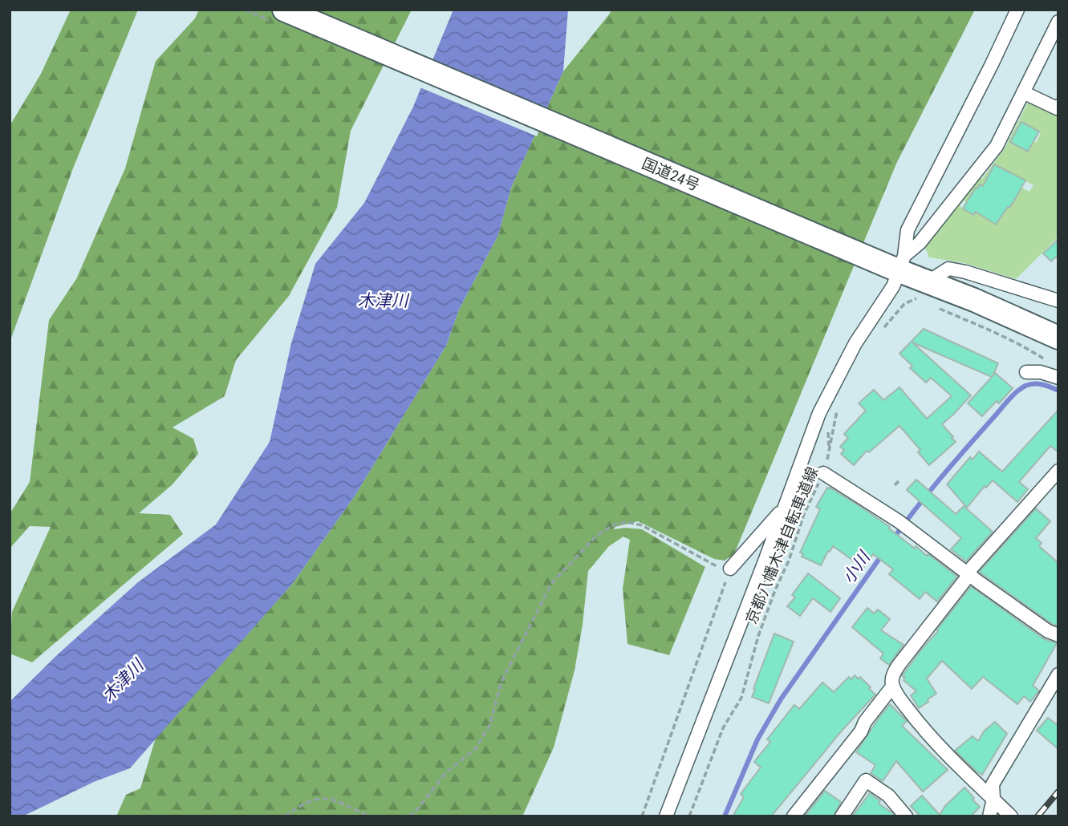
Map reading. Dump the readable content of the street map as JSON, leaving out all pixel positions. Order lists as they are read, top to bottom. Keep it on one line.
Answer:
{"streets":{"highway":["国道24号"],"path":["京都八幡木津自転車道線"]},"water":["木津川","小川"]}
